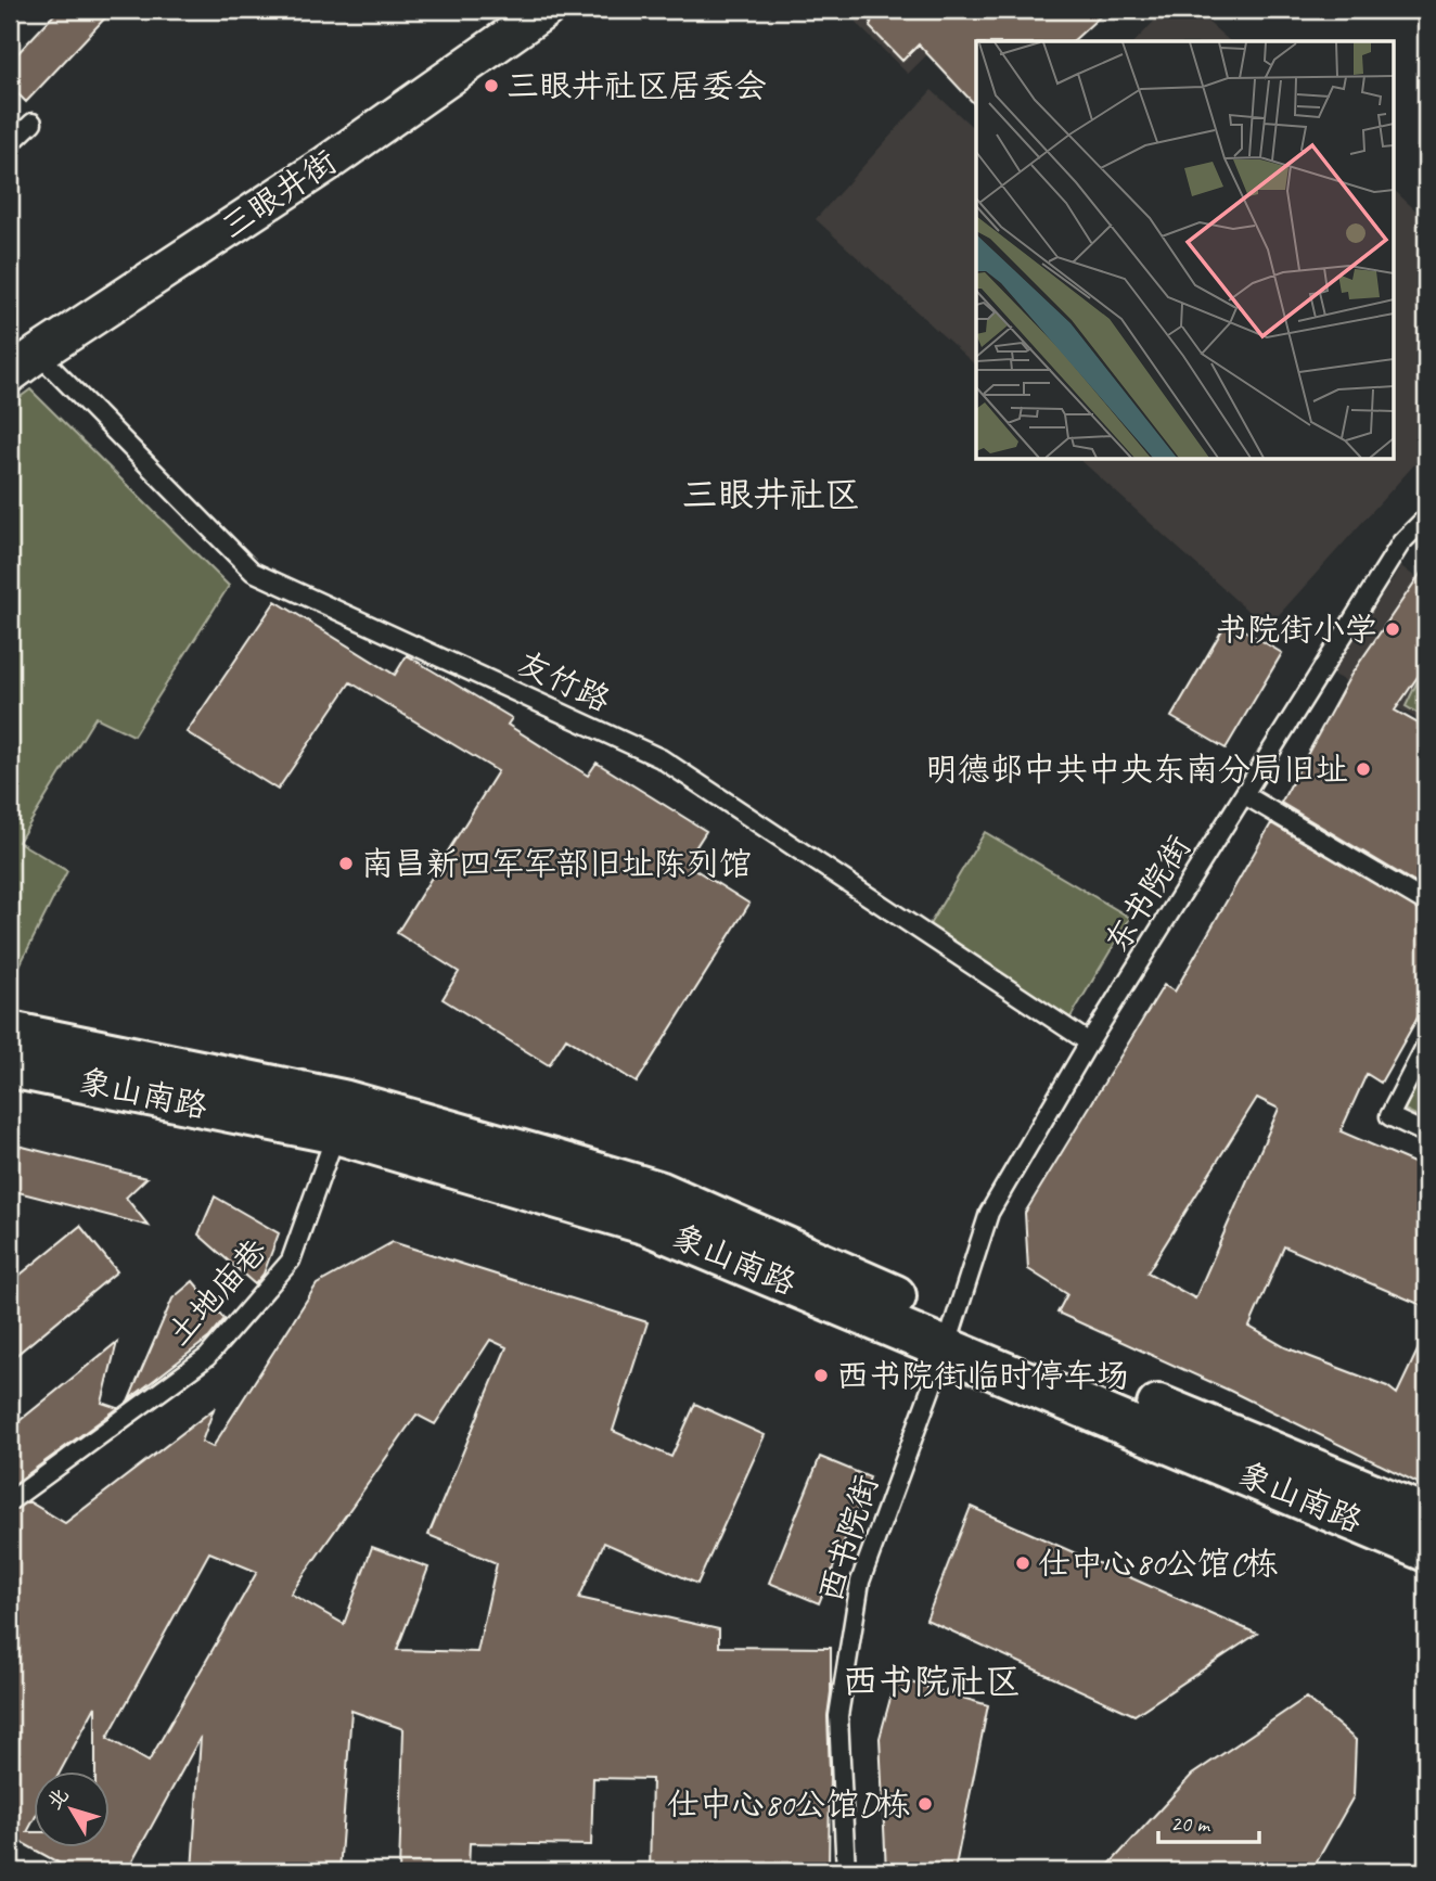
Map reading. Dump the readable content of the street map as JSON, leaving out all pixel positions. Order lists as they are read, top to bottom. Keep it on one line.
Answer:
{"streets":{"main road":["象山南路"],"street":["三眼井街"],"lane":["友竹路","东书院街","土地庙巷","西书院街"]},"crossings":[["三眼井街","友竹路"],["友竹路","东书院街"],["东书院街","象山南路"],["东书院街","西书院街"],["象山南路","土地庙巷"],["象山南路","西书院街"]],"districts":["三眼井社区","西书院社区"],"places":["三眼井社区居委会","书院街小学","明德邨中共中央东南分局旧址","南昌新四军军部旧址陈列馆","西书院街临时停车场","仕中心80公馆C栋","仕中心80公馆D栋"],"scale_bar":"20 m","north":"top left"}
